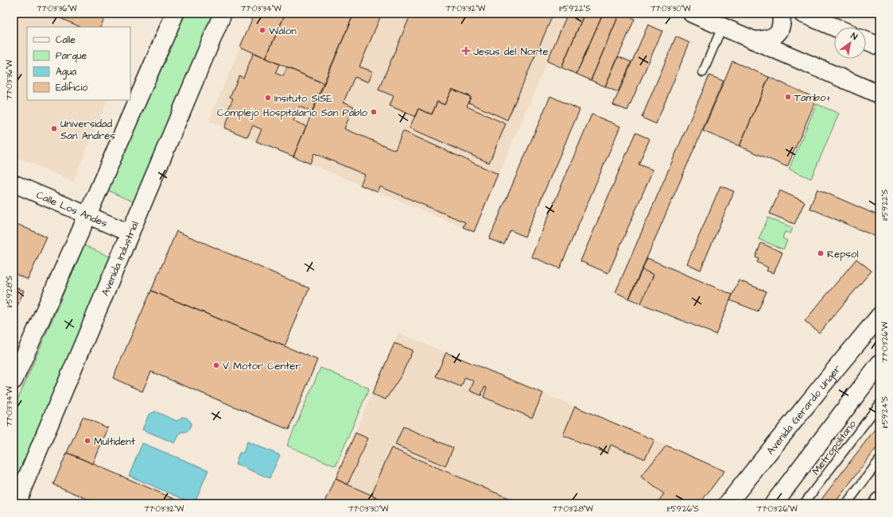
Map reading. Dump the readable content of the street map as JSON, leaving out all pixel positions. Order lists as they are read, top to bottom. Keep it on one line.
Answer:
{"streets":{"main road":["Avenida Industrial","Avenida Gerardo Unger"],"street":["Calle Los Andes"],"lane":["Metropolitano"]},"crossings":[["Calle Los Andes","Avenida Industrial"]],"places":{"other":["Walon","Tambo+","Insituto SISE","Complejo Hospitalario San Pablo","Universidad San Andrés","Repsol","V Motor Center","Multident"],"health":["Jesús del Norte"]},"legend":["Calle","Parque","Agua","Edificio"],"north":"top right","coordinates":["77°03'36\"W","77°03'34\"W","77°03'32\"W","11°59'22\"S","77°03'30\"W","11°59'28\"S","77°03'26\"W","11°59'24\"S","77°03'28\"W","11°59'26\"S"]}
